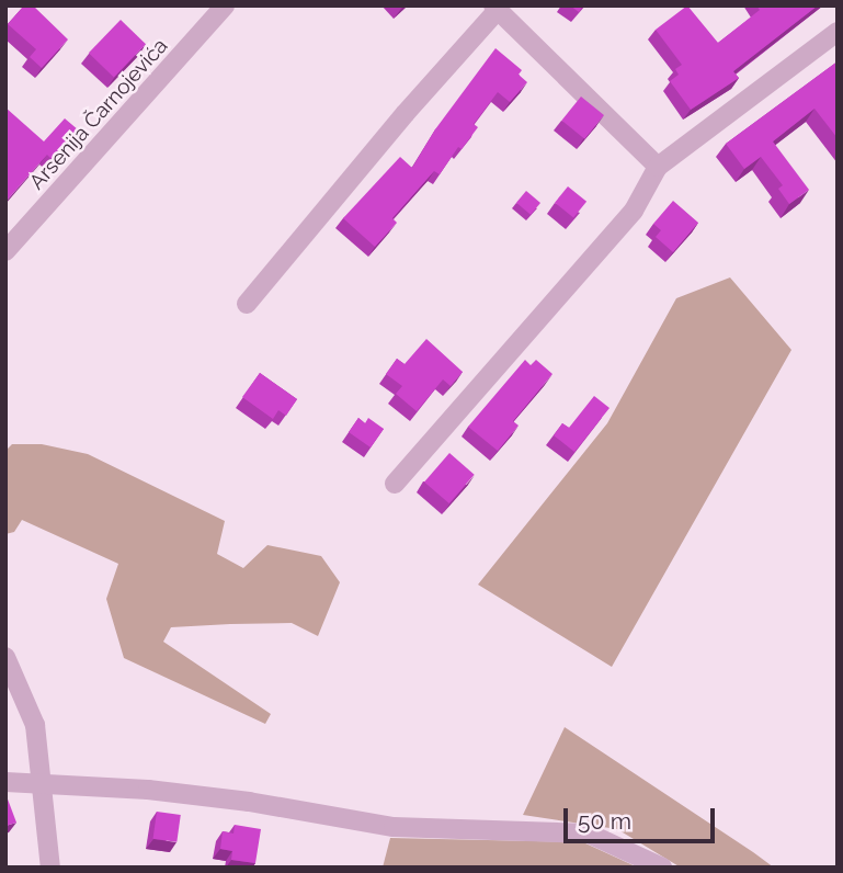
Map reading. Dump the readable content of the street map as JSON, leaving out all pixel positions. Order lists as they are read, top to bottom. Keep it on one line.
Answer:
{"streets":{"street":["Arsenija Čarnojevića"]},"scale_bar":"50 m"}
